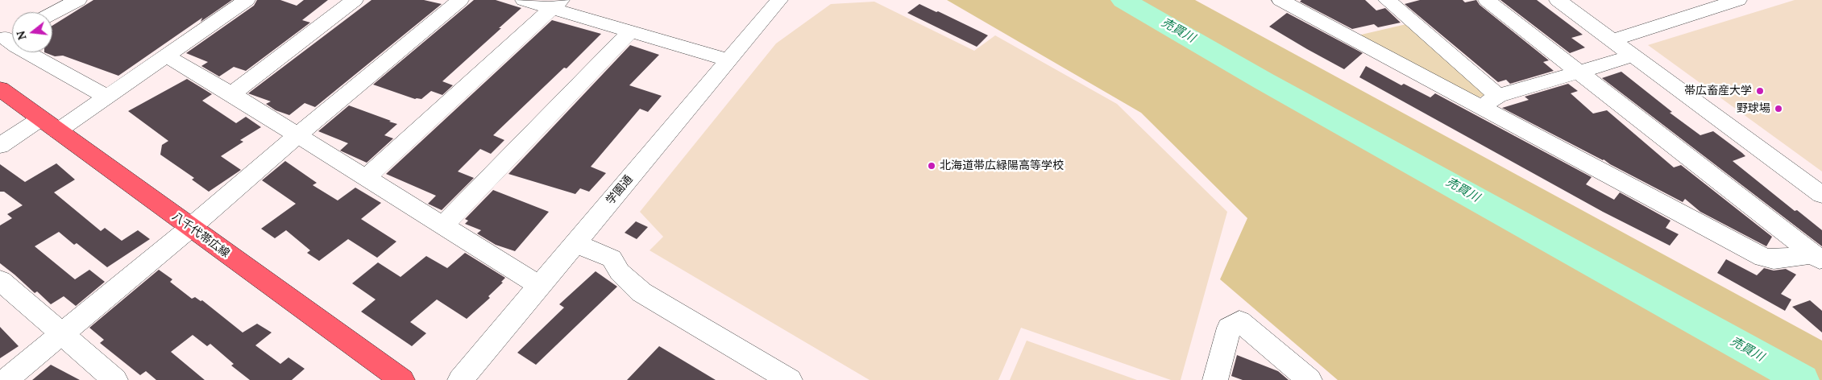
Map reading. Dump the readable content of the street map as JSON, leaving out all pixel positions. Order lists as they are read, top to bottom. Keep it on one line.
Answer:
{"streets":{"main road":["八千代帯広線"],"street":["学園通"]},"water":["売買川"],"places":["帯広畜産大学","野球場","北海道帯広緑陽高等学校"],"north":"left"}
